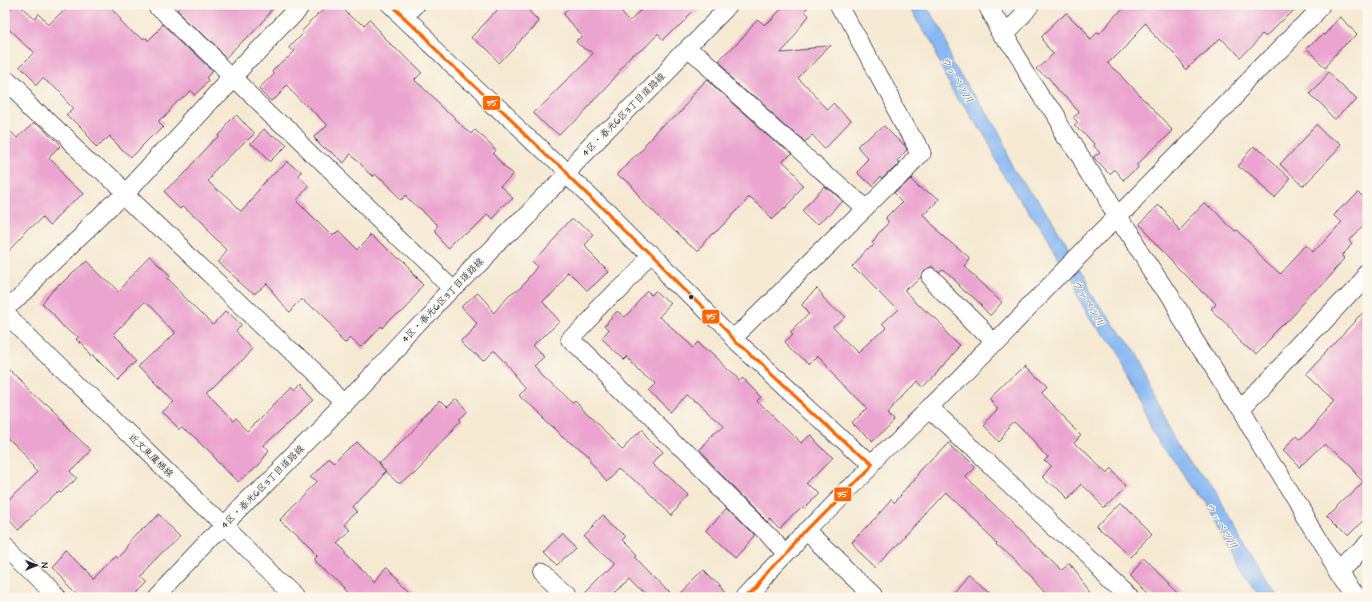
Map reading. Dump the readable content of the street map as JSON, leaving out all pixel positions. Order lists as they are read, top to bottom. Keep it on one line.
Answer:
{"streets":{"street":["4区・春光6区3丁目道路線","近文東鷹栖線"]},"crossings":[["4区・春光6区3丁目道路線","近文東鷹栖線"]],"water":["ウッペツ川"],"lines":["transit line 35"],"north":"right"}
